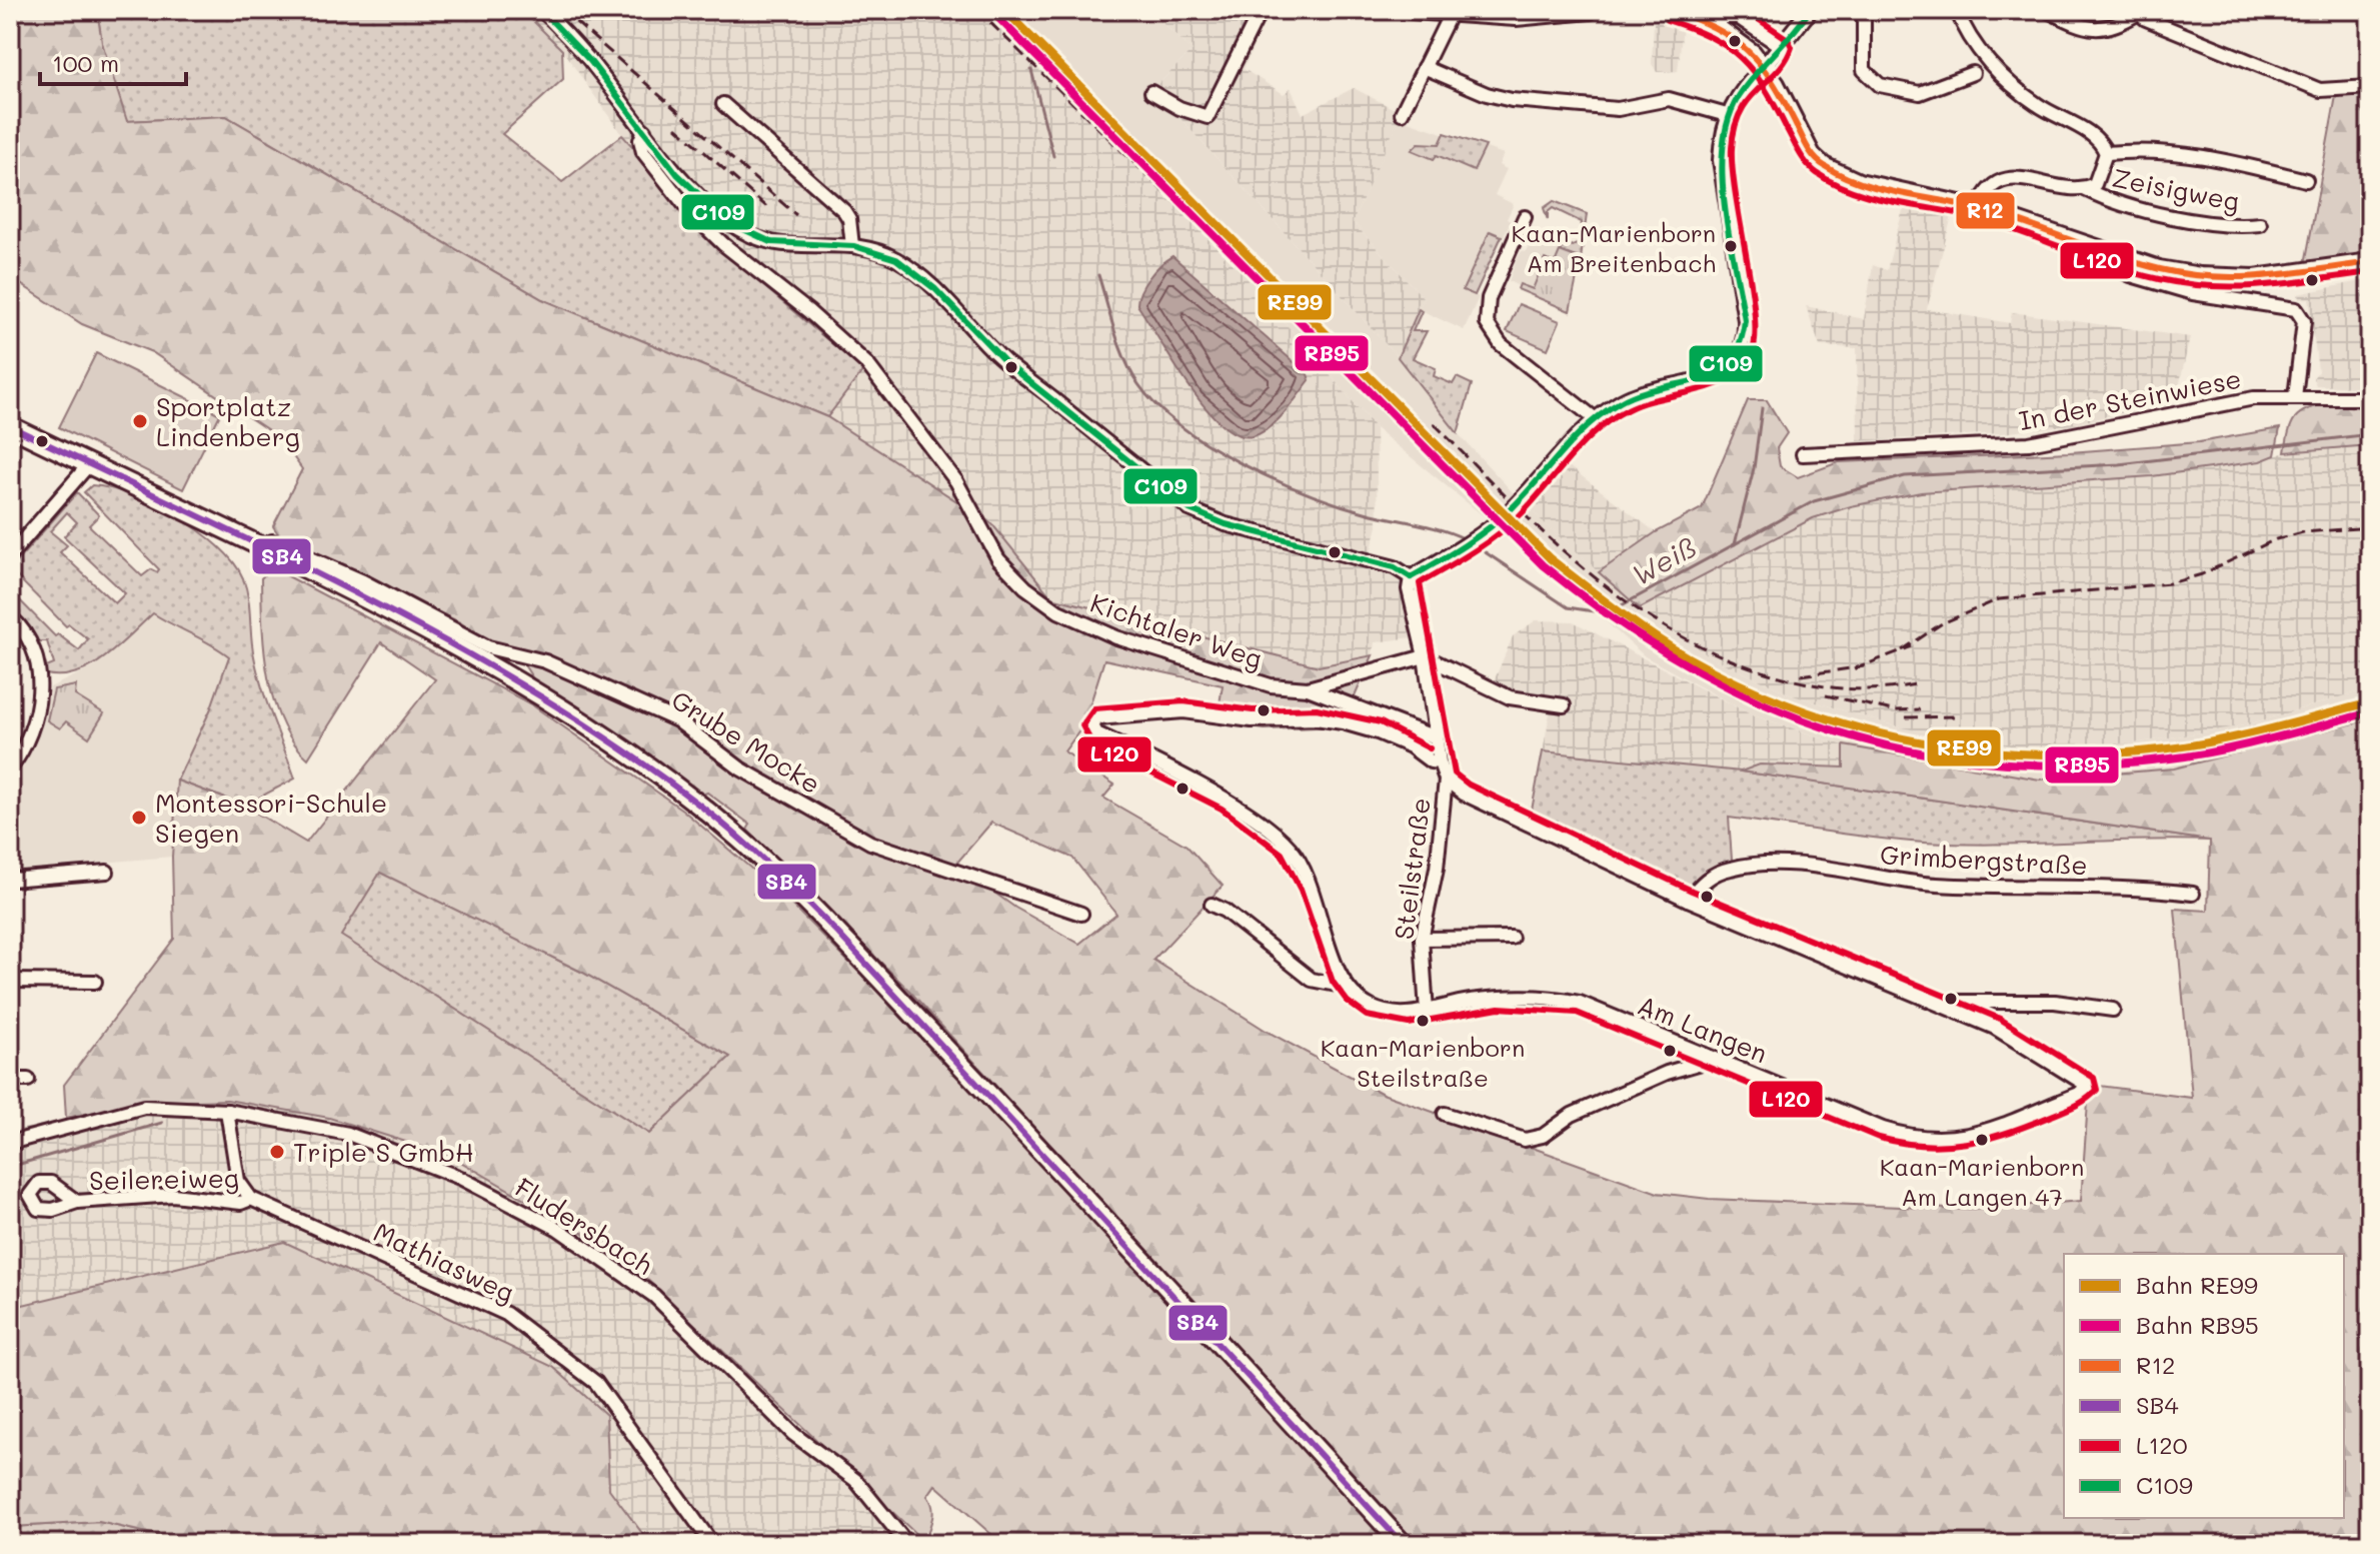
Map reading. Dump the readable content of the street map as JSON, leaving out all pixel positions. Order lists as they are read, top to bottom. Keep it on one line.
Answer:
{"streets":{"street":["Zeisigweg","In der Steinwiese","Kichtaler Weg","Grube Mocke","Grimbergstraße","Steilstraße","Am Langen","Seilereiweg","Fludersbach","Mathiasweg"]},"crossings":[["Steilstraße","Am Langen"],["Seilereiweg","Mathiasweg"]],"water":["Weiß"],"places":["Kaan-Marienborn Am Breitenbach","Sportplatz Lindenberg","Montessori-Schule Siegen","Kaan-Marienborn Steilstraße","Kaan-Marienborn Am Langen 47","Triple S GmbH"],"lines":["rail line RE99","transit line R12","transit line L120","transit line C109","rail line RB95","transit line SB4"],"legend":["Bahn RE99","Bahn RB95","R12","SB4","L120","C109"],"scale_bar":"100 m"}
